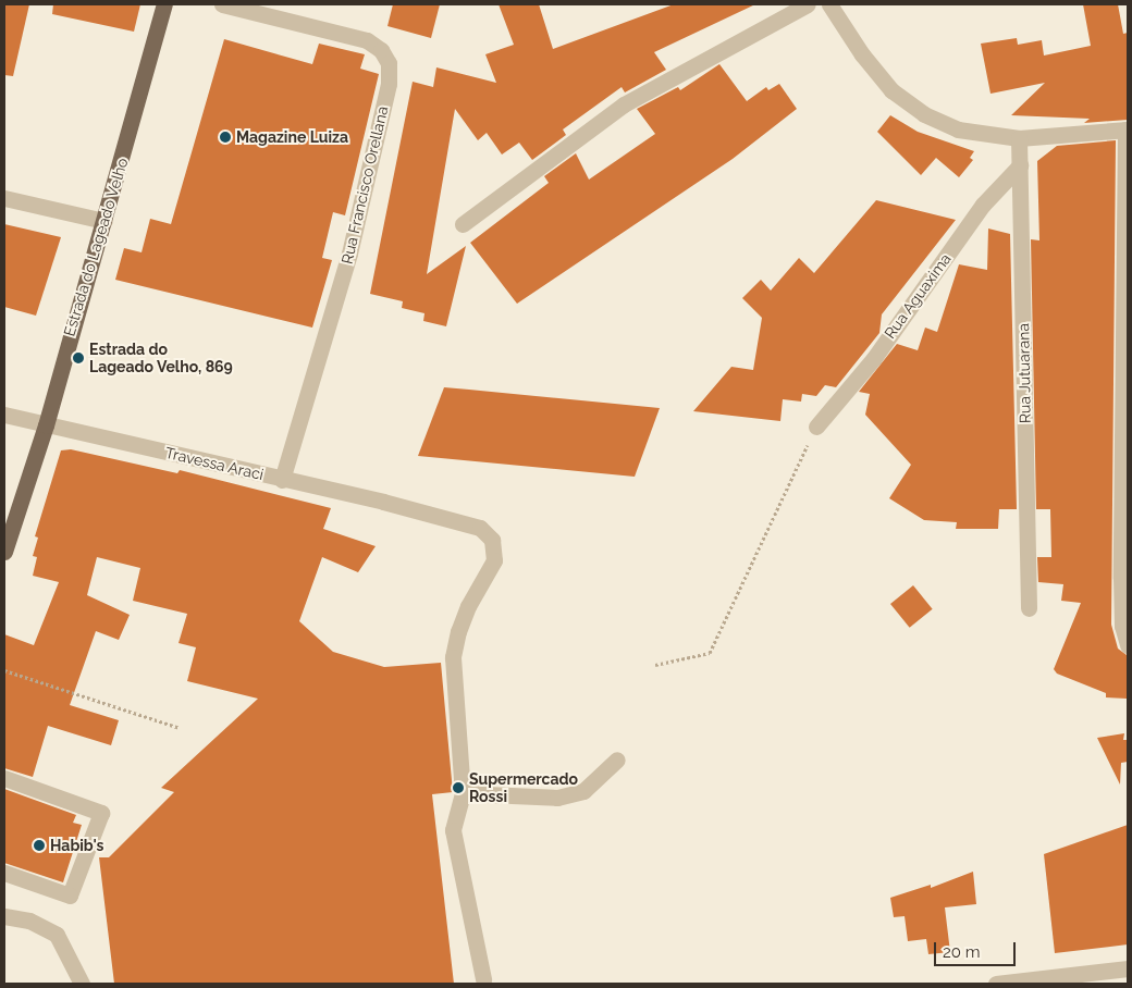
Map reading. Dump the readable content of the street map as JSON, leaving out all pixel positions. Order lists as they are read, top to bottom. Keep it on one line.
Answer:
{"streets":{"main road":["Estrada do Lageado Velho"],"street":["Rua Francisco Orellana","Rua Aguaxima","Rua Jutuarana","Travessa Araci"]},"crossings":[["Rua Francisco Orellana","Travessa Araci"],["Estrada do Lageado Velho","Travessa Araci"],["Rua Aguaxima","Rua Jutuarana"]],"places":["Magazine Luiza","Estrada do Lageado Velho, 869","Supermercado Rossi","Habib's"],"scale_bar":"20 m"}
